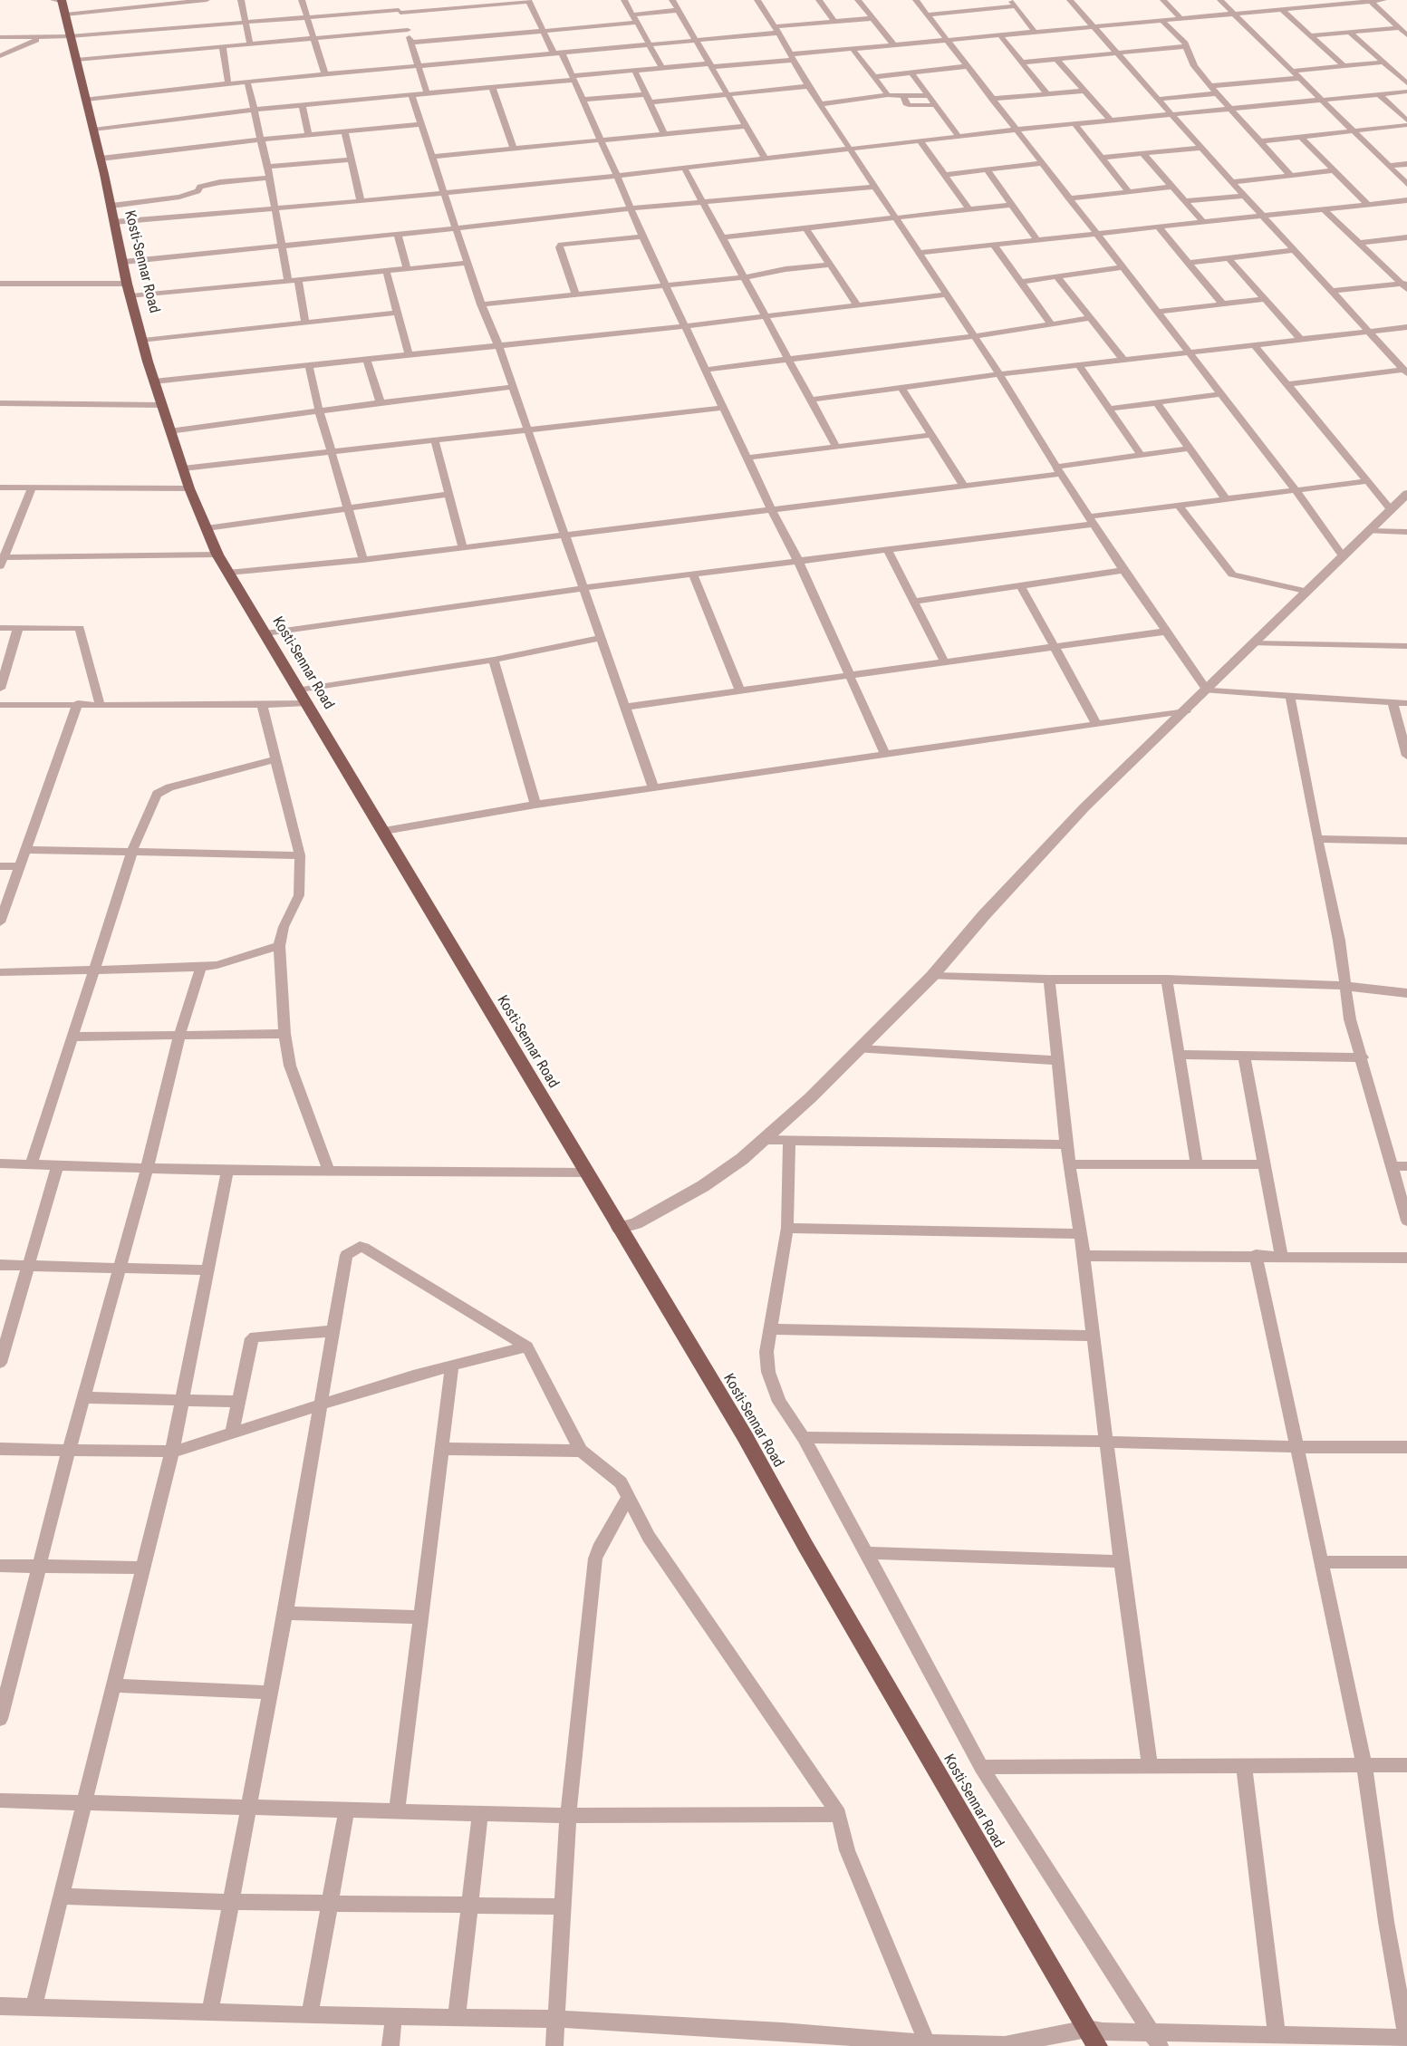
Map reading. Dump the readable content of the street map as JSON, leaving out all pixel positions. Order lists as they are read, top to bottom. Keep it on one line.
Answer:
{"streets":{"highway":["Kosti-Sennar Road"]}}
